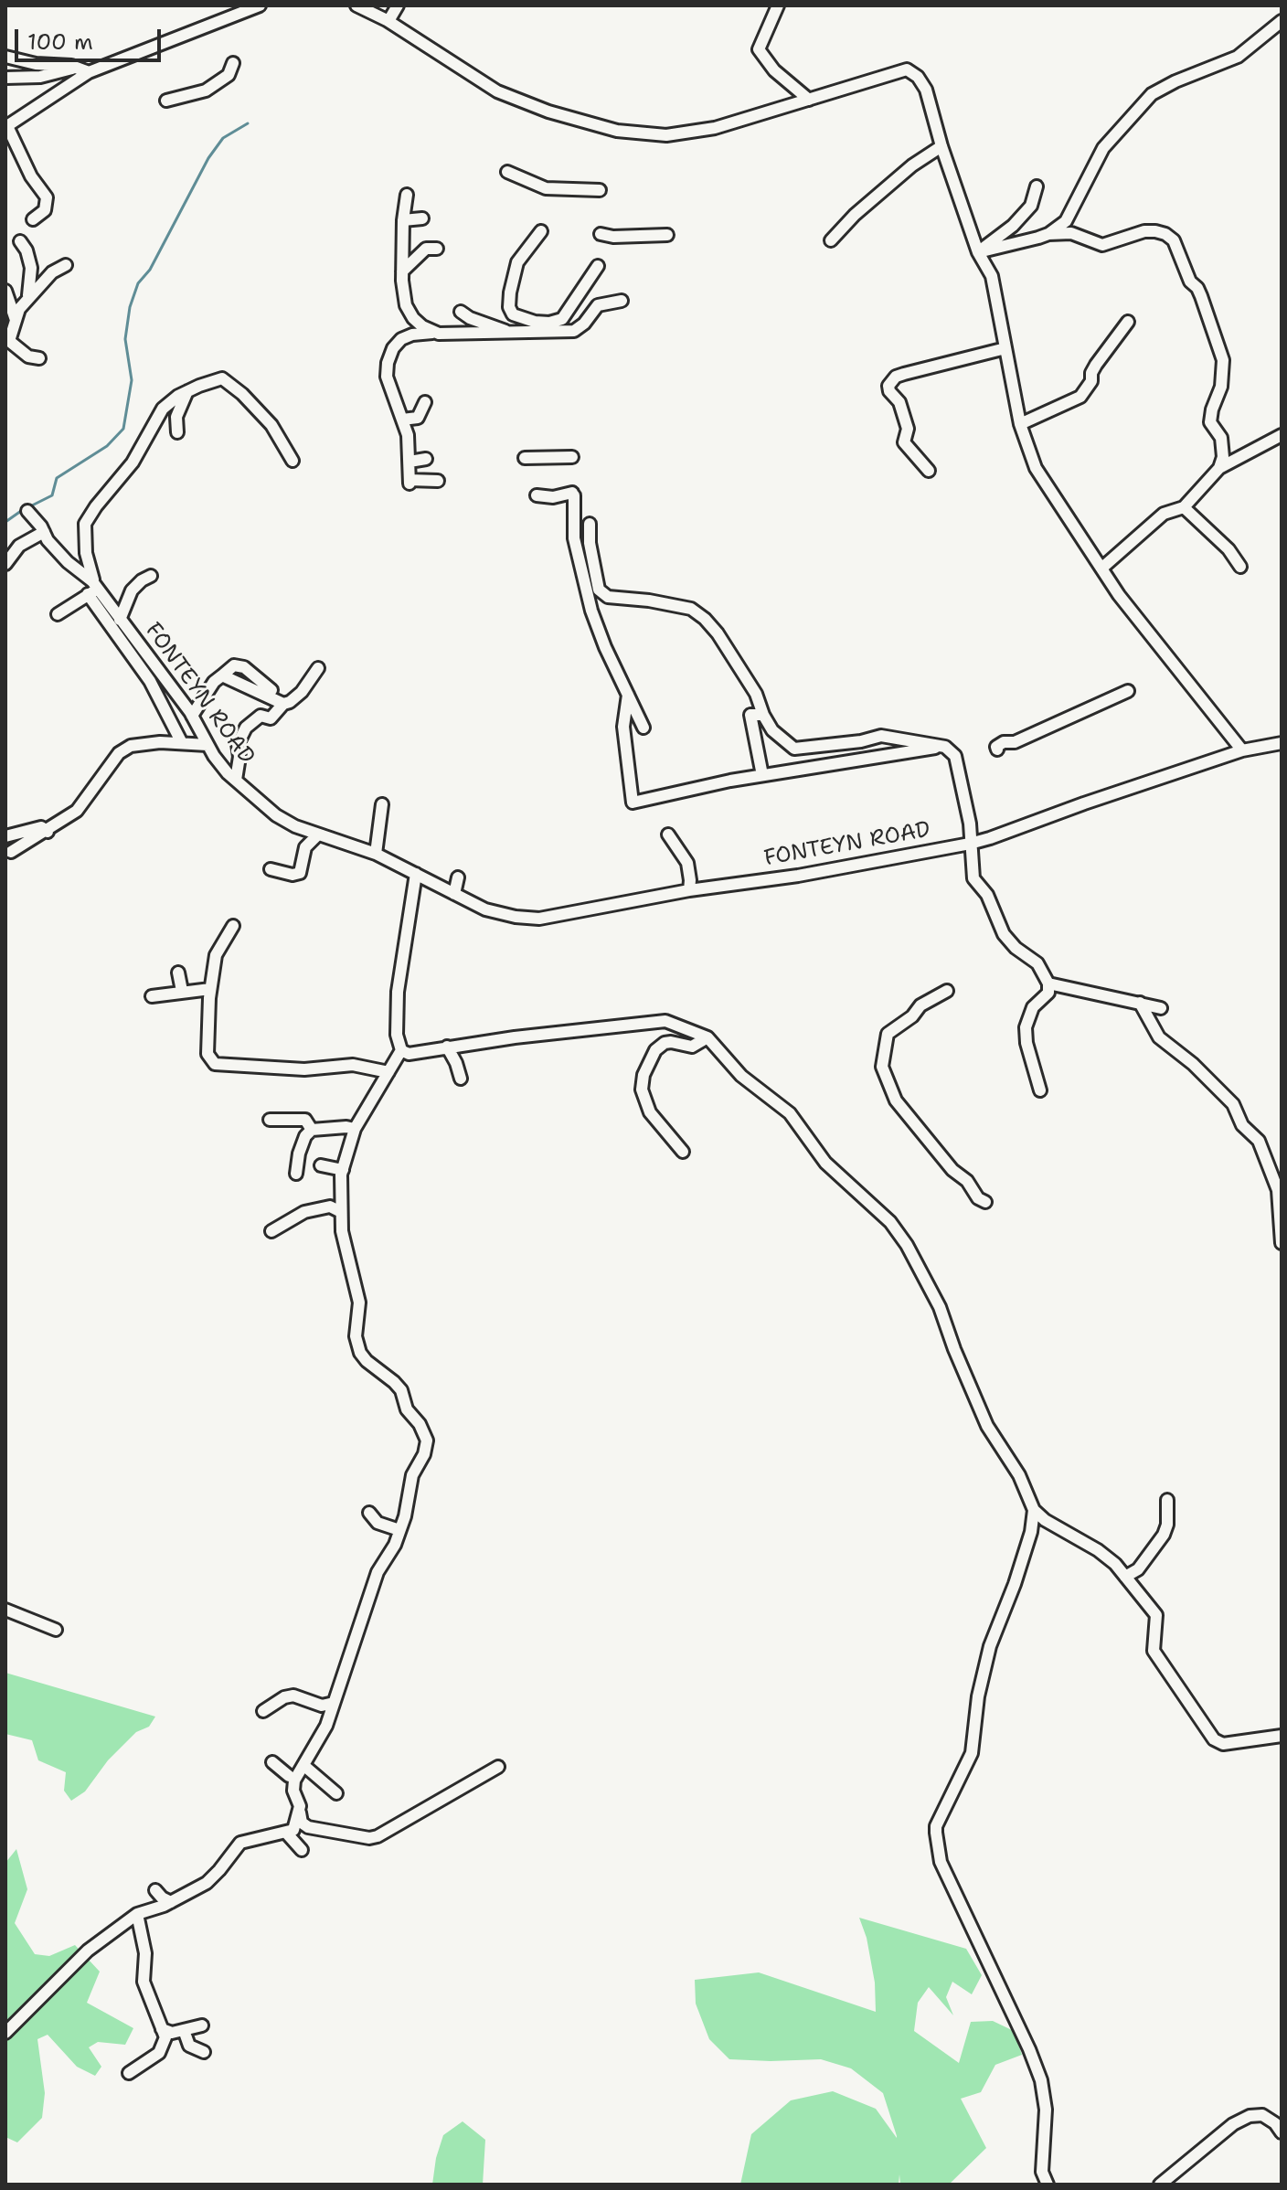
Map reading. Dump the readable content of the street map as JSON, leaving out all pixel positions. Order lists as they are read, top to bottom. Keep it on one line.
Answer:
{"streets":{"street":["FONTEYN ROAD"]},"scale_bar":"100 m"}
